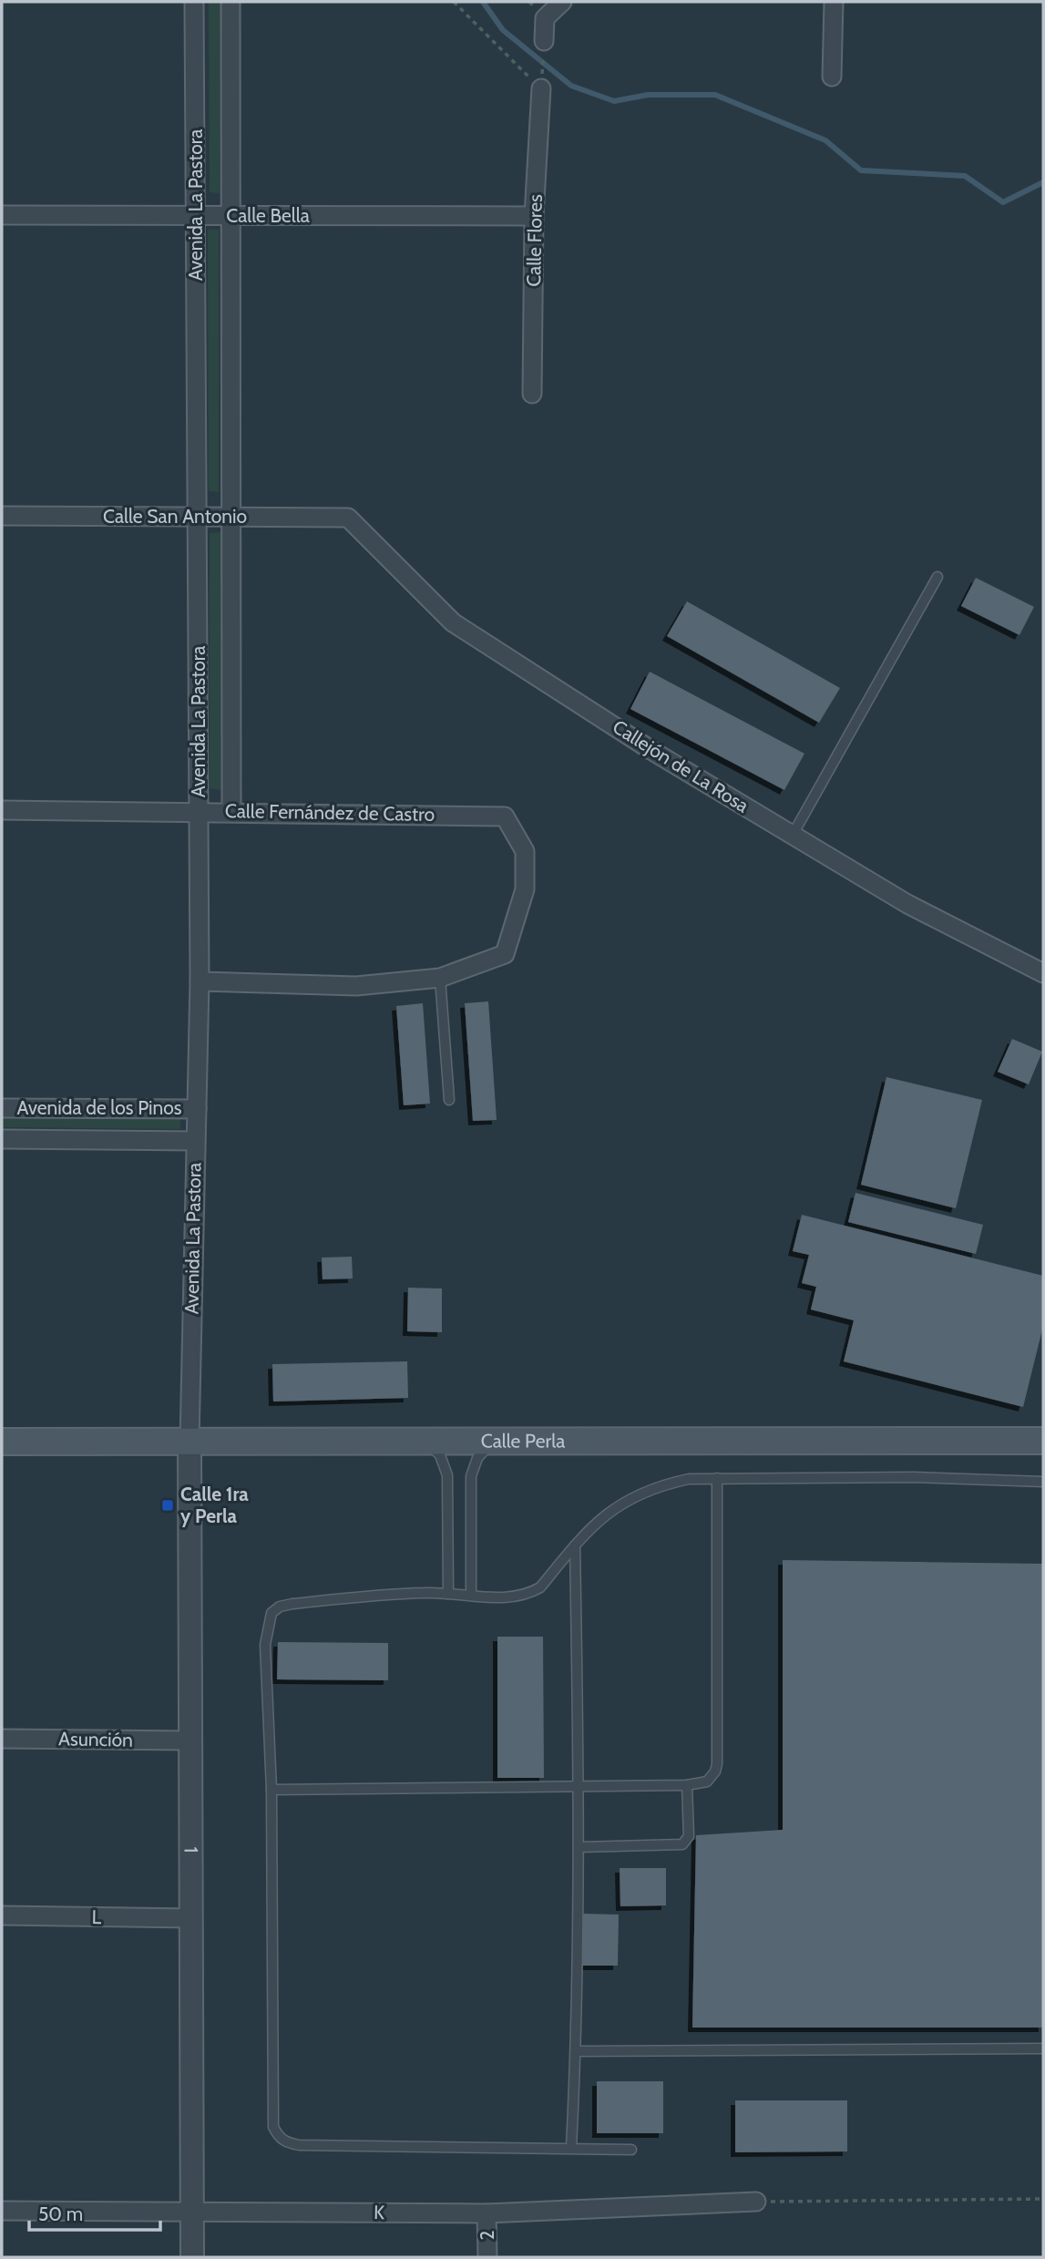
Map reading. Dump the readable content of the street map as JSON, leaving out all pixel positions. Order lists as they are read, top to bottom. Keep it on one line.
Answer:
{"streets":{"main road":["Calle Perla"],"street":["Avenida La Pastora","Calle Bella","Calle Flores","Calle San Antonio","Callejón de La Rosa","Calle Fernández de Castro","Avenida de los Pinos","Asunción","1","L","K","2"]},"crossings":[["Avenida La Pastora","Calle Bella"],["Avenida La Pastora","Calle San Antonio"],["Avenida La Pastora","Calle Fernández de Castro"],["Avenida La Pastora","Avenida de los Pinos"],["Avenida La Pastora","Calle Perla"],["Avenida La Pastora","1"],["Calle Bella","Calle Flores"],["Calle San Antonio","Callejón de La Rosa"],["Calle Perla","1"],["Asunción","1"],["1","L"],["1","K"],["K","2"]],"places":{"transit":["Calle 1ra y Perla"]},"scale_bar":"50 m"}
